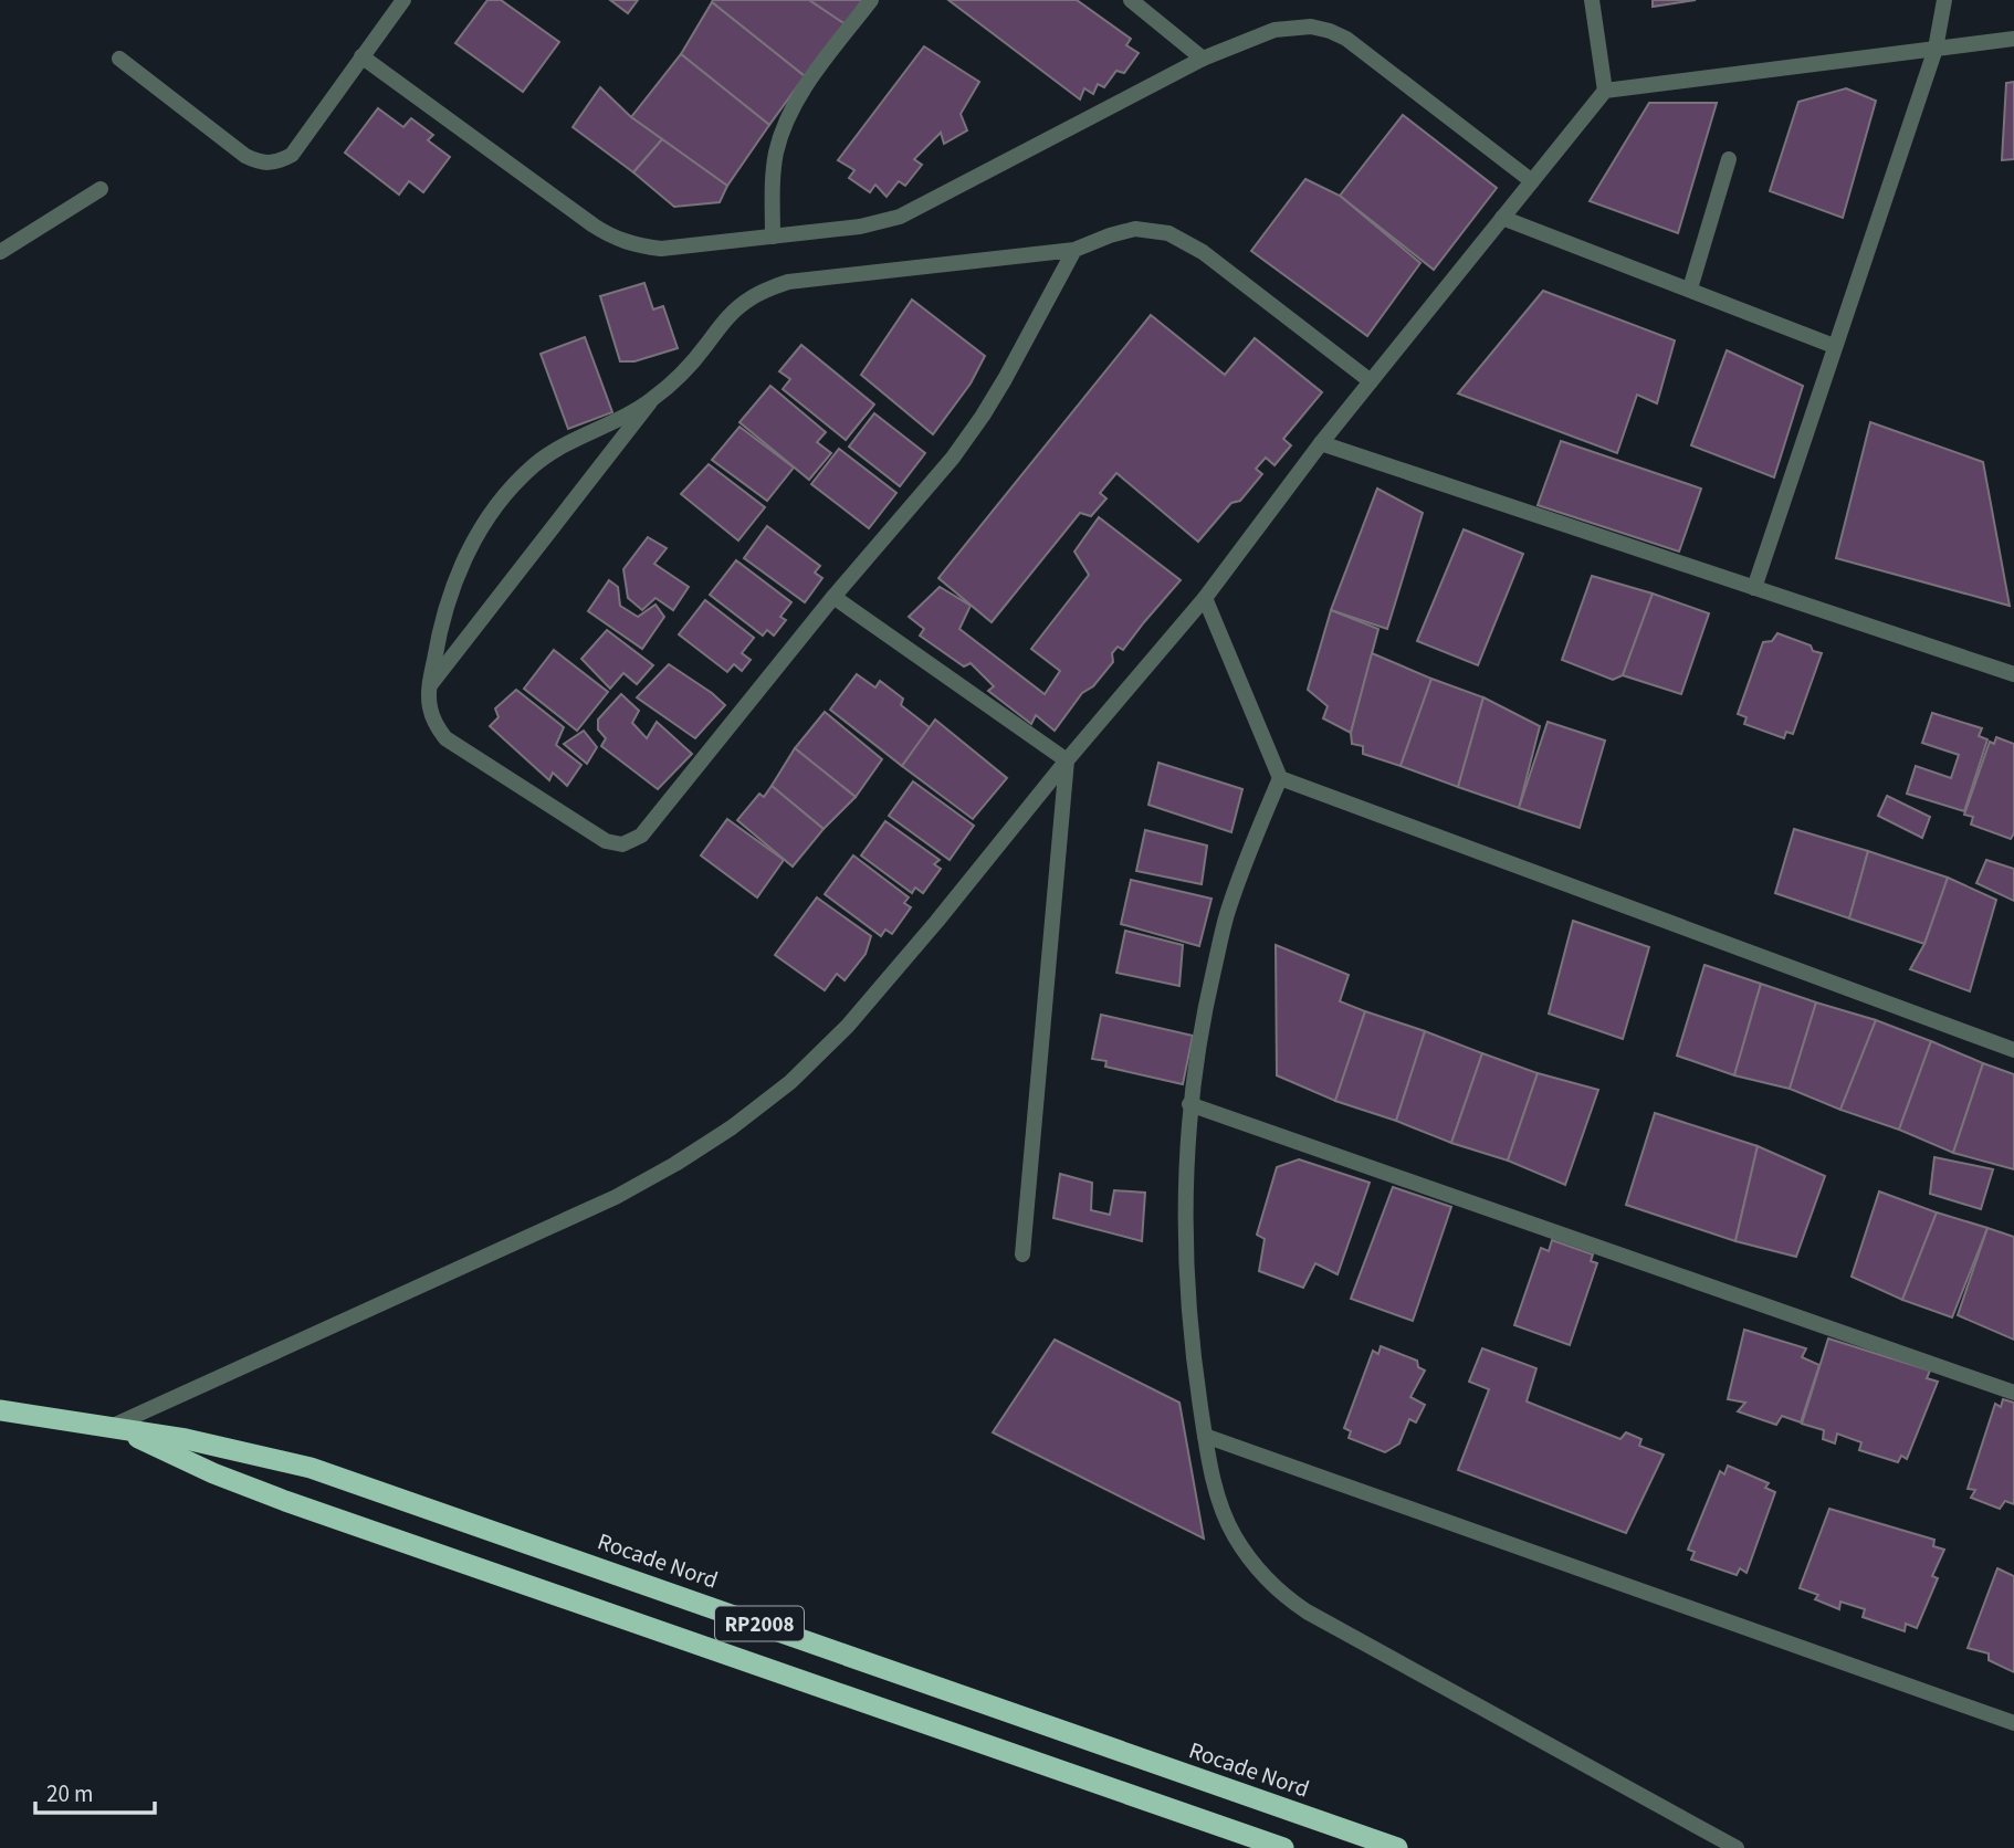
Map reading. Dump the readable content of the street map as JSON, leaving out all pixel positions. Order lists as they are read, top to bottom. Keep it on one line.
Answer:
{"streets":{"highway":["Rocade Nord","RP2008"]},"scale_bar":"20 m"}
